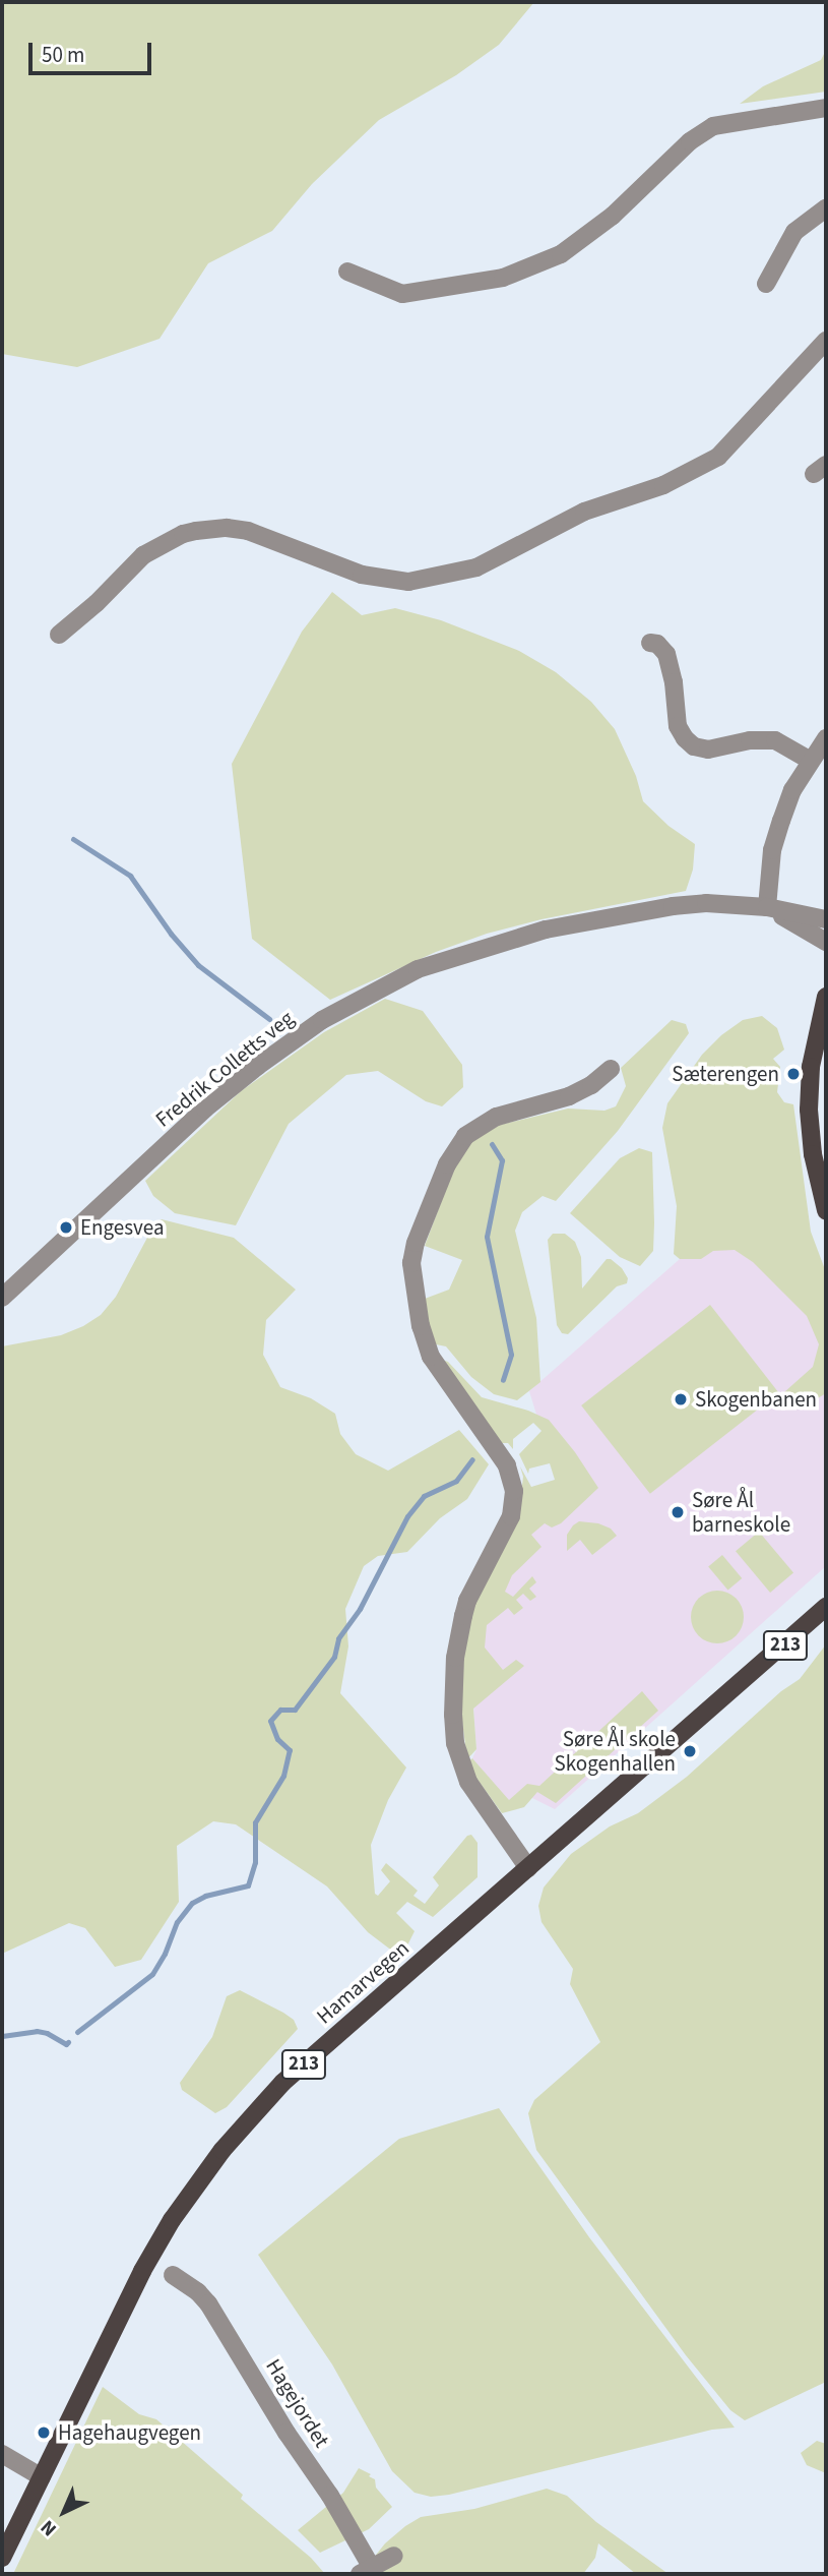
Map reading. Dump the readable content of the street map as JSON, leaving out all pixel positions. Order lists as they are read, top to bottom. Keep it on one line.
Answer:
{"streets":{"main road":["213","Hamarvegen"],"street":["Fredrik Colletts veg","Hagejordet"]},"places":["Sæterengen","Engesvea","Skogenbanen","Søre Ål barneskole","Søre Ål skole Skogenhallen","Hagehaugvegen"],"scale_bar":"50 m","north":"bottom left"}
